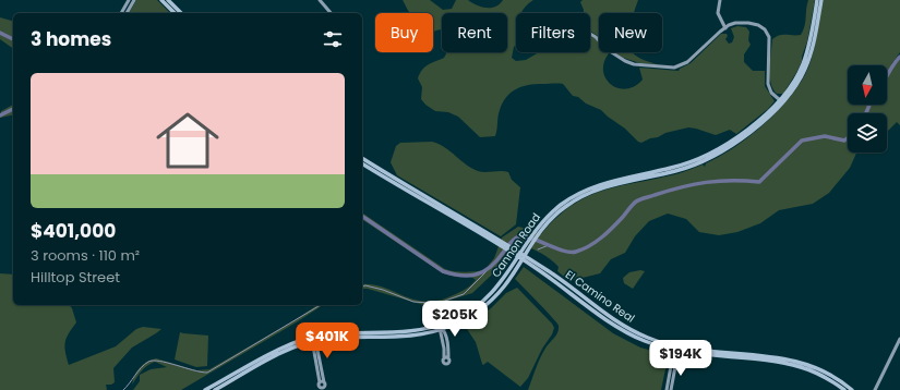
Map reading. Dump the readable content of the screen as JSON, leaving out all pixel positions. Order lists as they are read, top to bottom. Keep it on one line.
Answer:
{"streets":{"main road":["Cannon Road","El Camino Real"]},"crossings":[["Cannon Road","El Camino Real"]],"north":"bottom","page":{"chip":["Buy","Rent","Filters","New"],"heading":"3 homes","list":[{"name":"$401,000","note":"3 rooms · 110 m² · Hilltop Street"}],"price":["$205K","$401K","$194K"]}}
